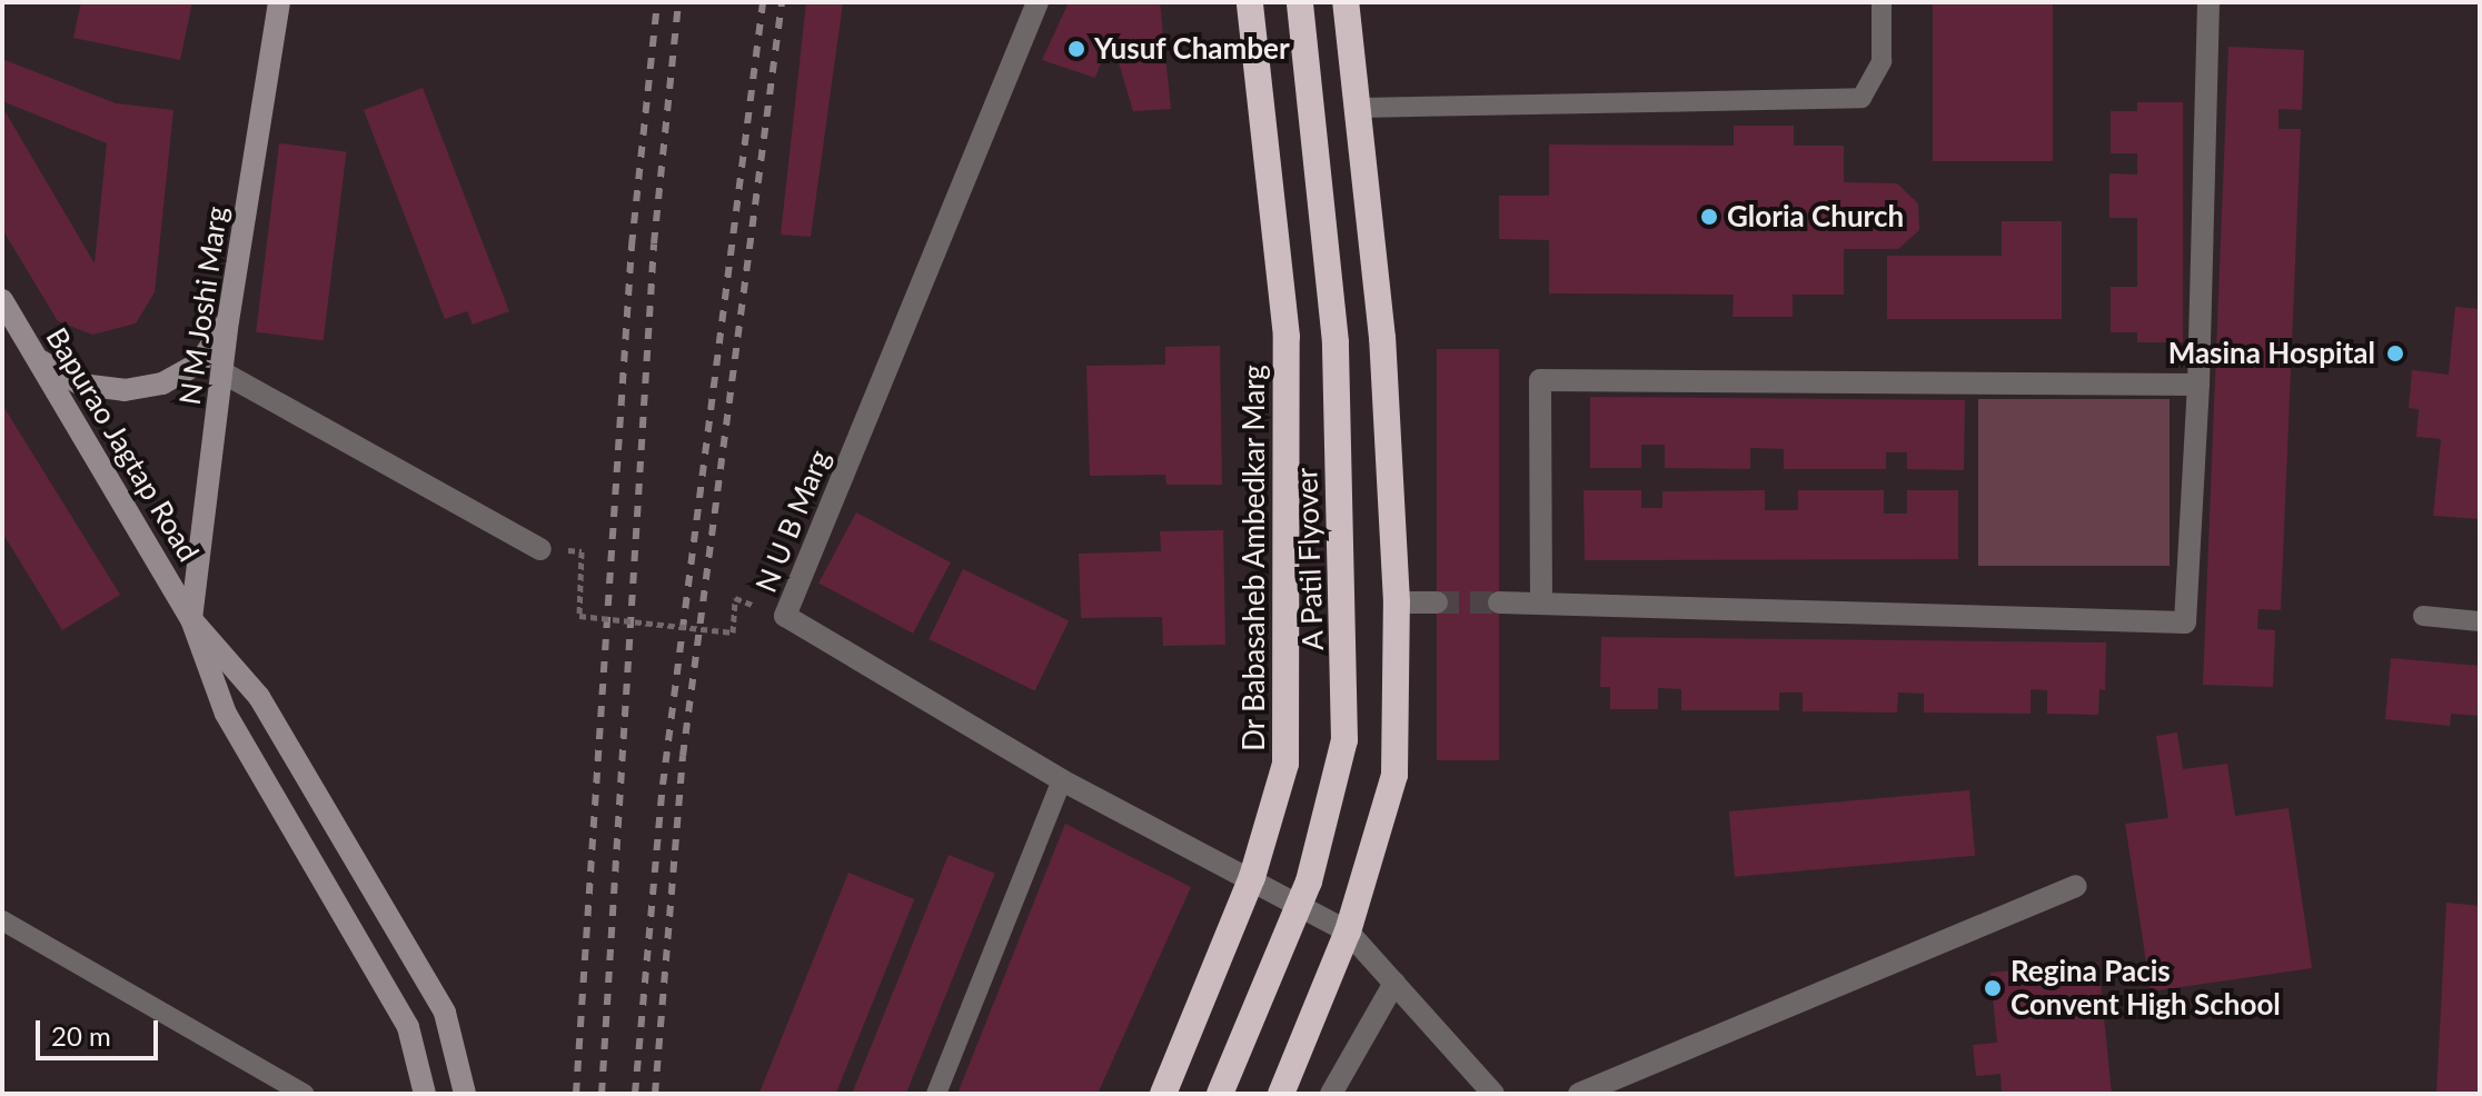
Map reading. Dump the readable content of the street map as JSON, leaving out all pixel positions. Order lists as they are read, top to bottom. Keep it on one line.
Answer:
{"streets":{"highway":["Dr Babasaheb Ambedkar Marg","A Patil Flyover"],"main road":["N M Joshi Marg","Bapurao Jagtap Road"],"street":["N U B Marg"]},"crossings":[["N M Joshi Marg","Bapurao Jagtap Road"],["N U B Marg","Dr Babasaheb Ambedkar Marg"]],"places":["Yusuf Chamber","Gloria Church","Masina Hospital","Regina Pacis Convent High School"],"scale_bar":"20 m"}
